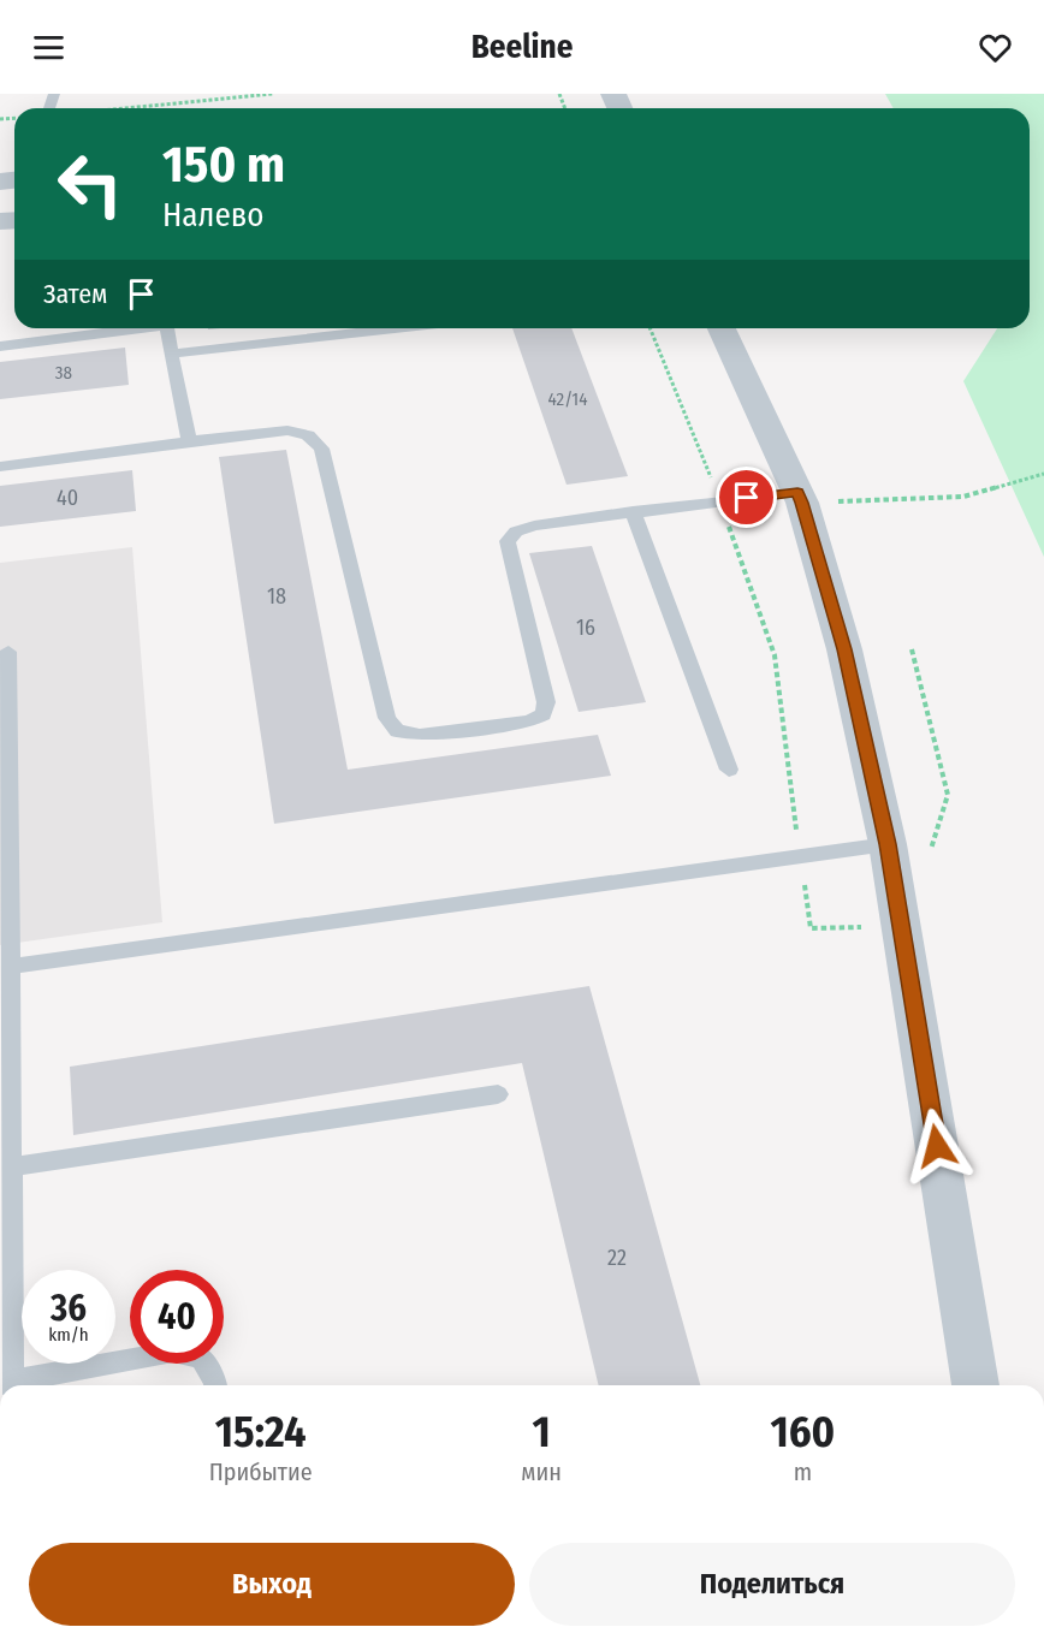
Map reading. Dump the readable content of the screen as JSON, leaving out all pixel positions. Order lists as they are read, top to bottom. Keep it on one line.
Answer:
{"house_numbers":["38","42/14","40","18","16","22"],"page":{"header":"Beeline","turn":["150 m","Налево"],"then":"Затем","speed":"36 km/h","limit":"40","eta":["15:24","Прибытие","1","мин","160","m"],"buttons":["Выход","Поделиться"]}}
